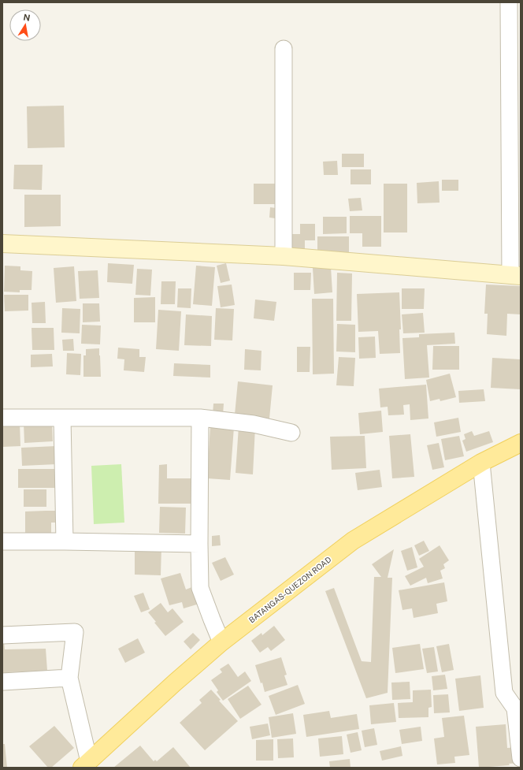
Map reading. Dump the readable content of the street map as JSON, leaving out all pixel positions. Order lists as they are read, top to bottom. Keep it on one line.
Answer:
{"streets":{"main road":["BATANGAS-QUEZON ROAD"]},"north":"top"}
